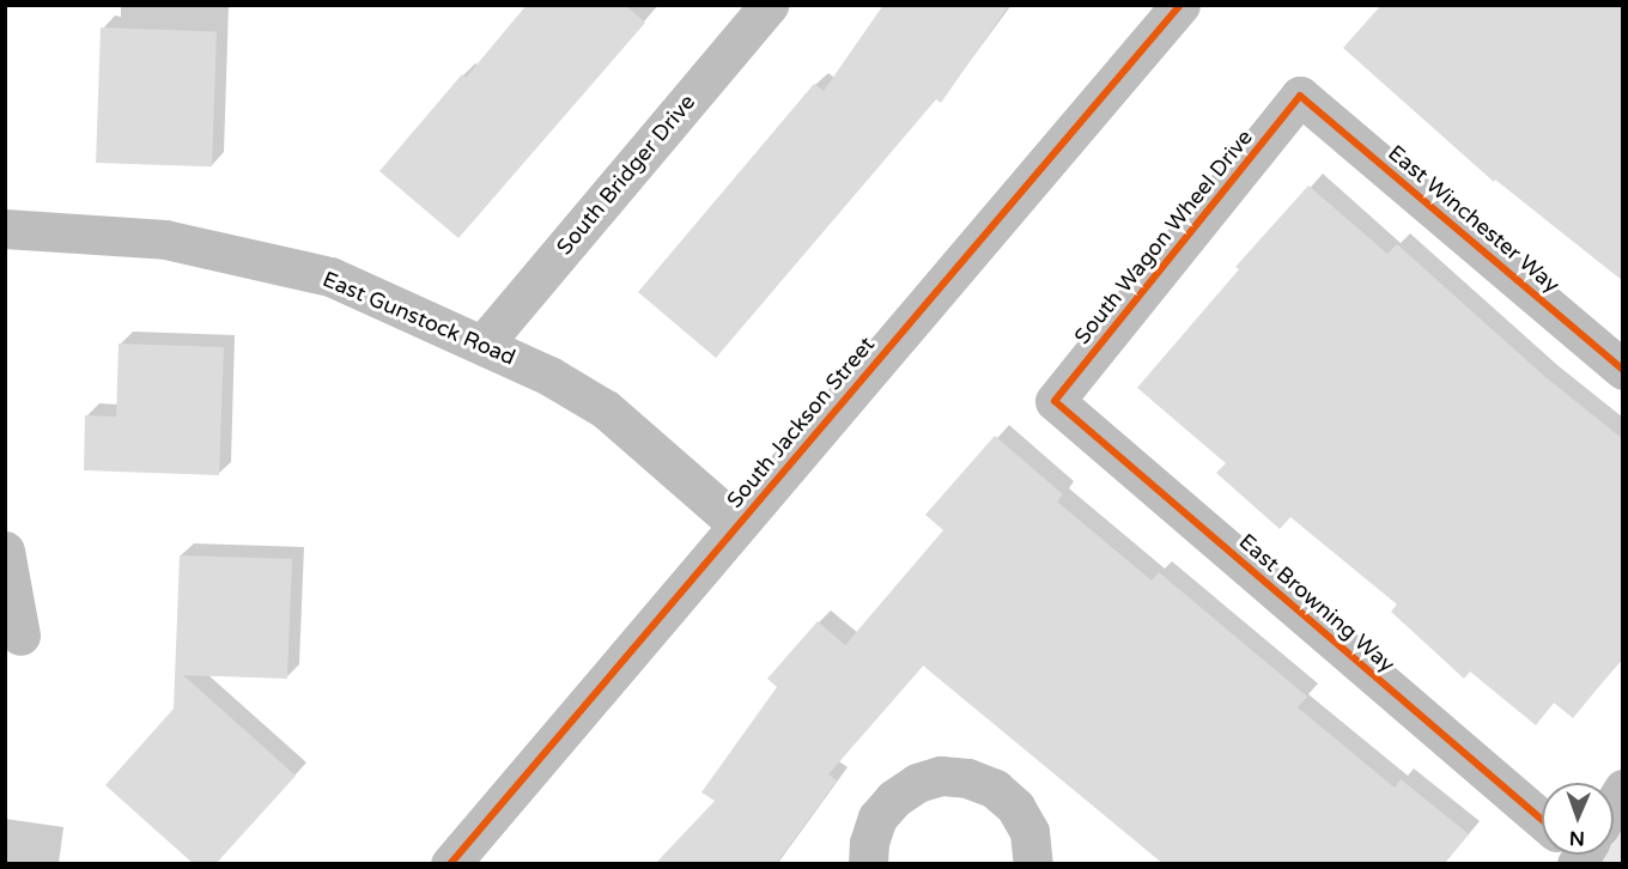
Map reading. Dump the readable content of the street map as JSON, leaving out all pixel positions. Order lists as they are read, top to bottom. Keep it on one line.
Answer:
{"streets":{"street":["South Bridger Drive","East Winchester Way","South Wagon Wheel Drive","East Gunstock Road","South Jackson Street","East Browning Way"]},"crossings":[["South Bridger Drive","East Gunstock Road"],["East Winchester Way","South Wagon Wheel Drive"],["South Wagon Wheel Drive","East Browning Way"],["East Gunstock Road","South Jackson Street"]],"north":"bottom"}
